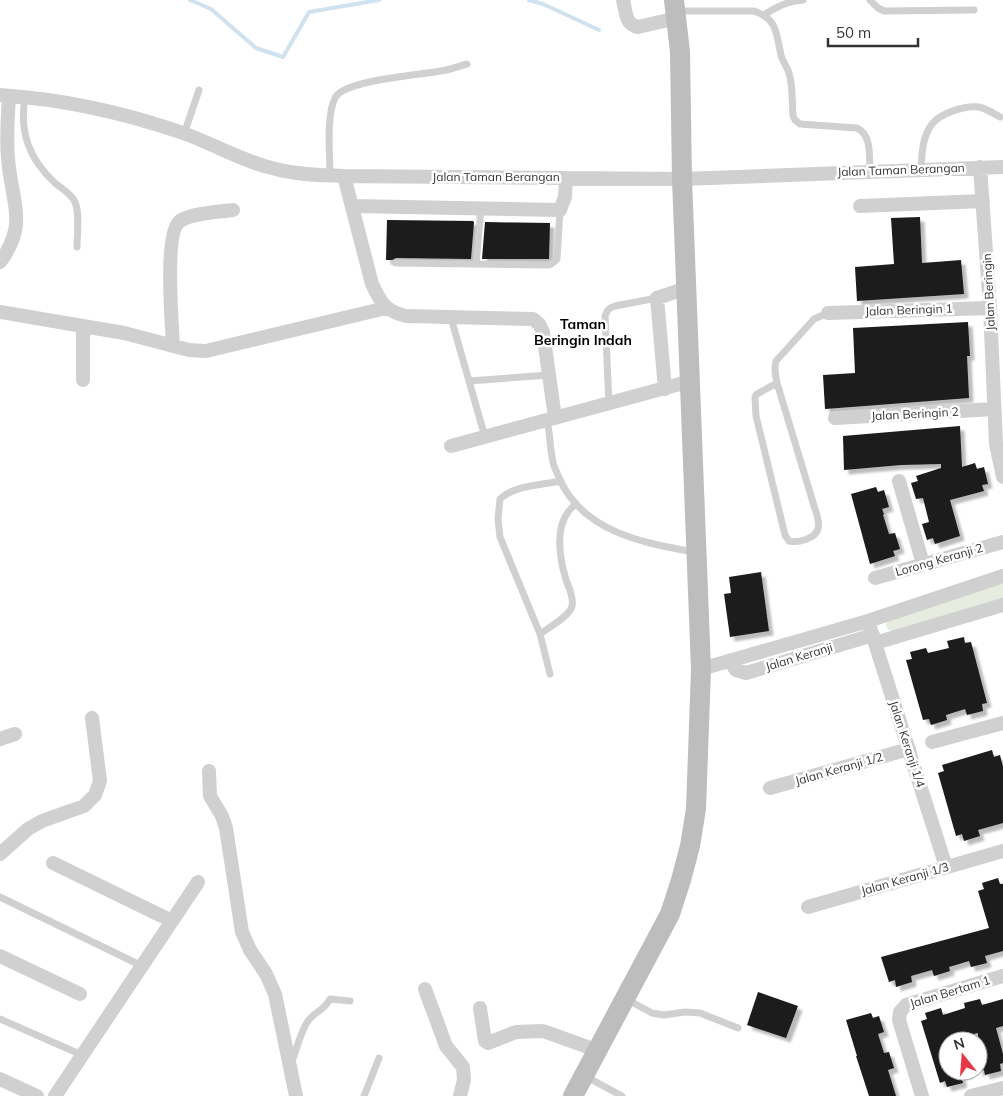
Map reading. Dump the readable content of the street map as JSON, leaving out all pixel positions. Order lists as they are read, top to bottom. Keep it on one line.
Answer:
{"streets":{"street":["Jalan Taman Berangan","Jalan Beringin","Jalan Beringin 1","Jalan Beringin 2","Lorong Keranji 2","Jalan Keranji","Jalan Keranji 1/4","Jalan Keranji 1/2","Jalan Keranji 1/3","Jalan Bertam 1"]},"crossings":[["Jalan Taman Berangan","Jalan Beringin"],["Jalan Beringin","Jalan Beringin 1"],["Jalan Beringin","Jalan Beringin 2"],["Jalan Keranji","Jalan Keranji 1/4"],["Jalan Keranji 1/4","Jalan Keranji 1/2"],["Jalan Keranji 1/4","Jalan Keranji 1/3"]],"districts":["Taman Beringin Indah"],"scale_bar":"50 m","north":"top"}
